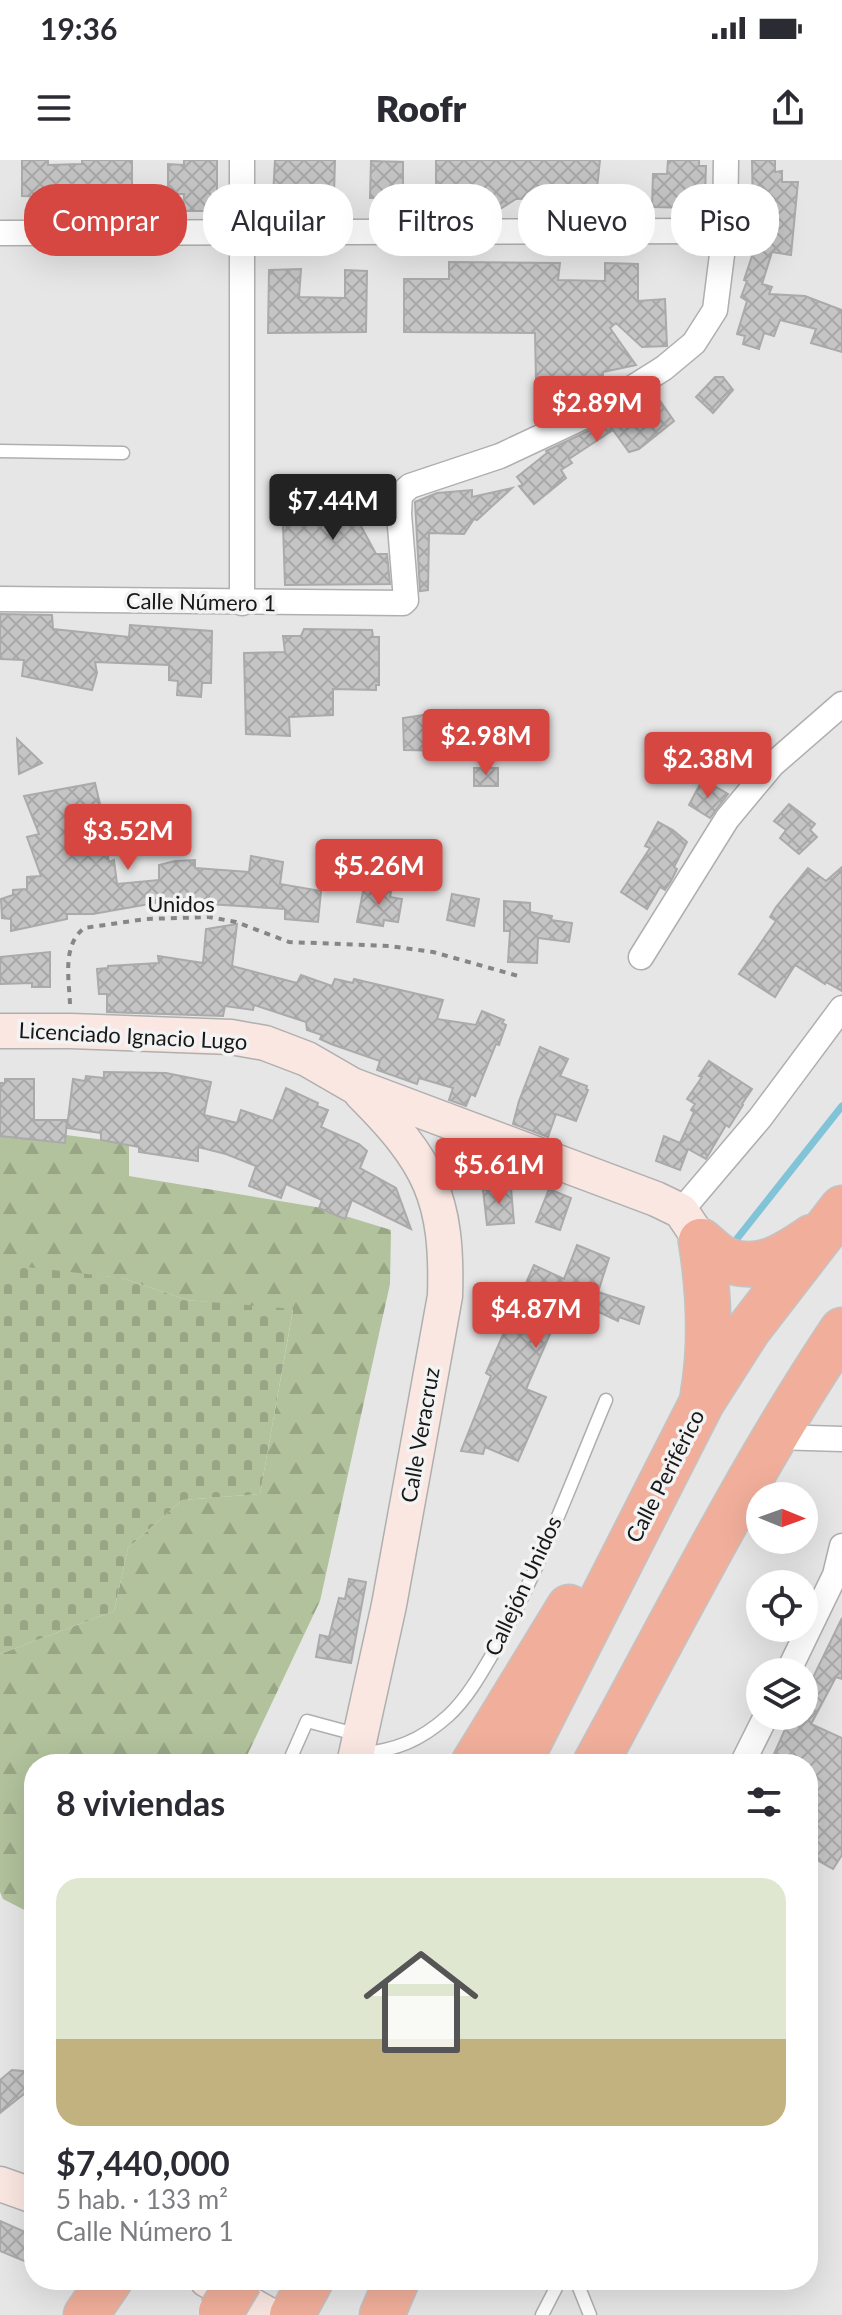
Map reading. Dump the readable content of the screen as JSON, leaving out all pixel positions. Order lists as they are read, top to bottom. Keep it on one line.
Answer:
{"streets":{"highway":["Calle Periférico"],"main road":["Licenciado Ignacio Lugo","Calle Veracruz"],"street":["Calle Número 1"],"lane":["Callejón Unidos"],"path":["Unidos"]},"crossings":[["Unidos","Licenciado Ignacio Lugo"],["Licenciado Ignacio Lugo","Calle Veracruz"],["Calle Veracruz","Callejón Unidos"]],"north":"right","page":{"status":"19:36","header":"Roofr","chip":["Comprar","Alquilar","Filtros","Nuevo","Piso"],"price":["$2.89M","$7.44M","$2.98M","$2.38M","$3.52M","$5.26M","$5.61M","$4.87M"],"heading":"8 viviendas","list":[{"name":"$7,440,000","note":"5 hab. · 133 m² · Calle Número 1"}]}}
